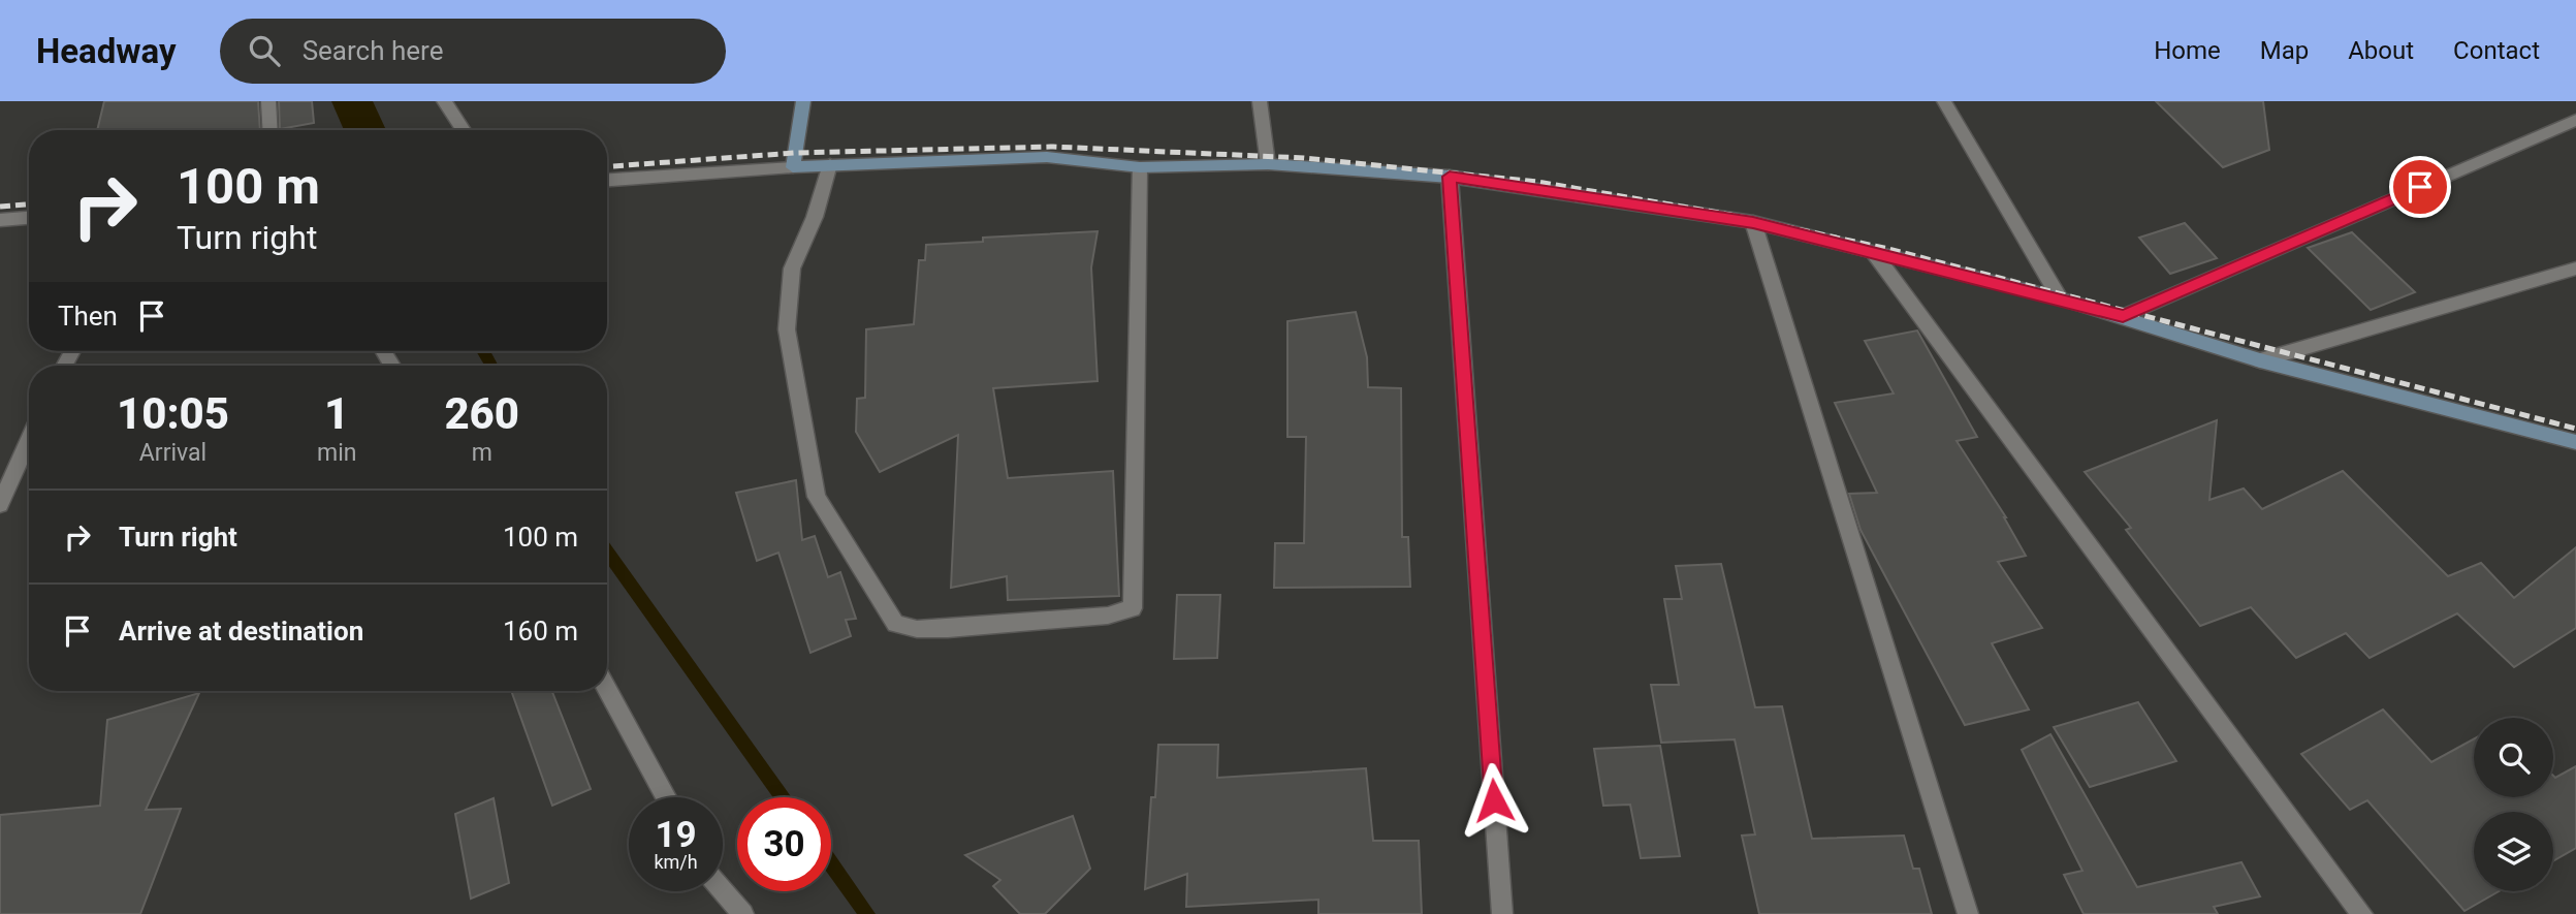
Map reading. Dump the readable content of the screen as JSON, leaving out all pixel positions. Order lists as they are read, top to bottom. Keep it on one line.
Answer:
{"page":{"header":"Headway","search":"Search here","nav":["Home","Map","About","Contact"],"turn":["100 m","Turn right"],"then":"Then","eta":["10:05","Arrival","1","min","260","m"],"list":[{"name":"Turn right","value":"100 m"},{"name":"Arrive at destination","value":"160 m"}],"speed":"19 km/h","limit":"30"}}
